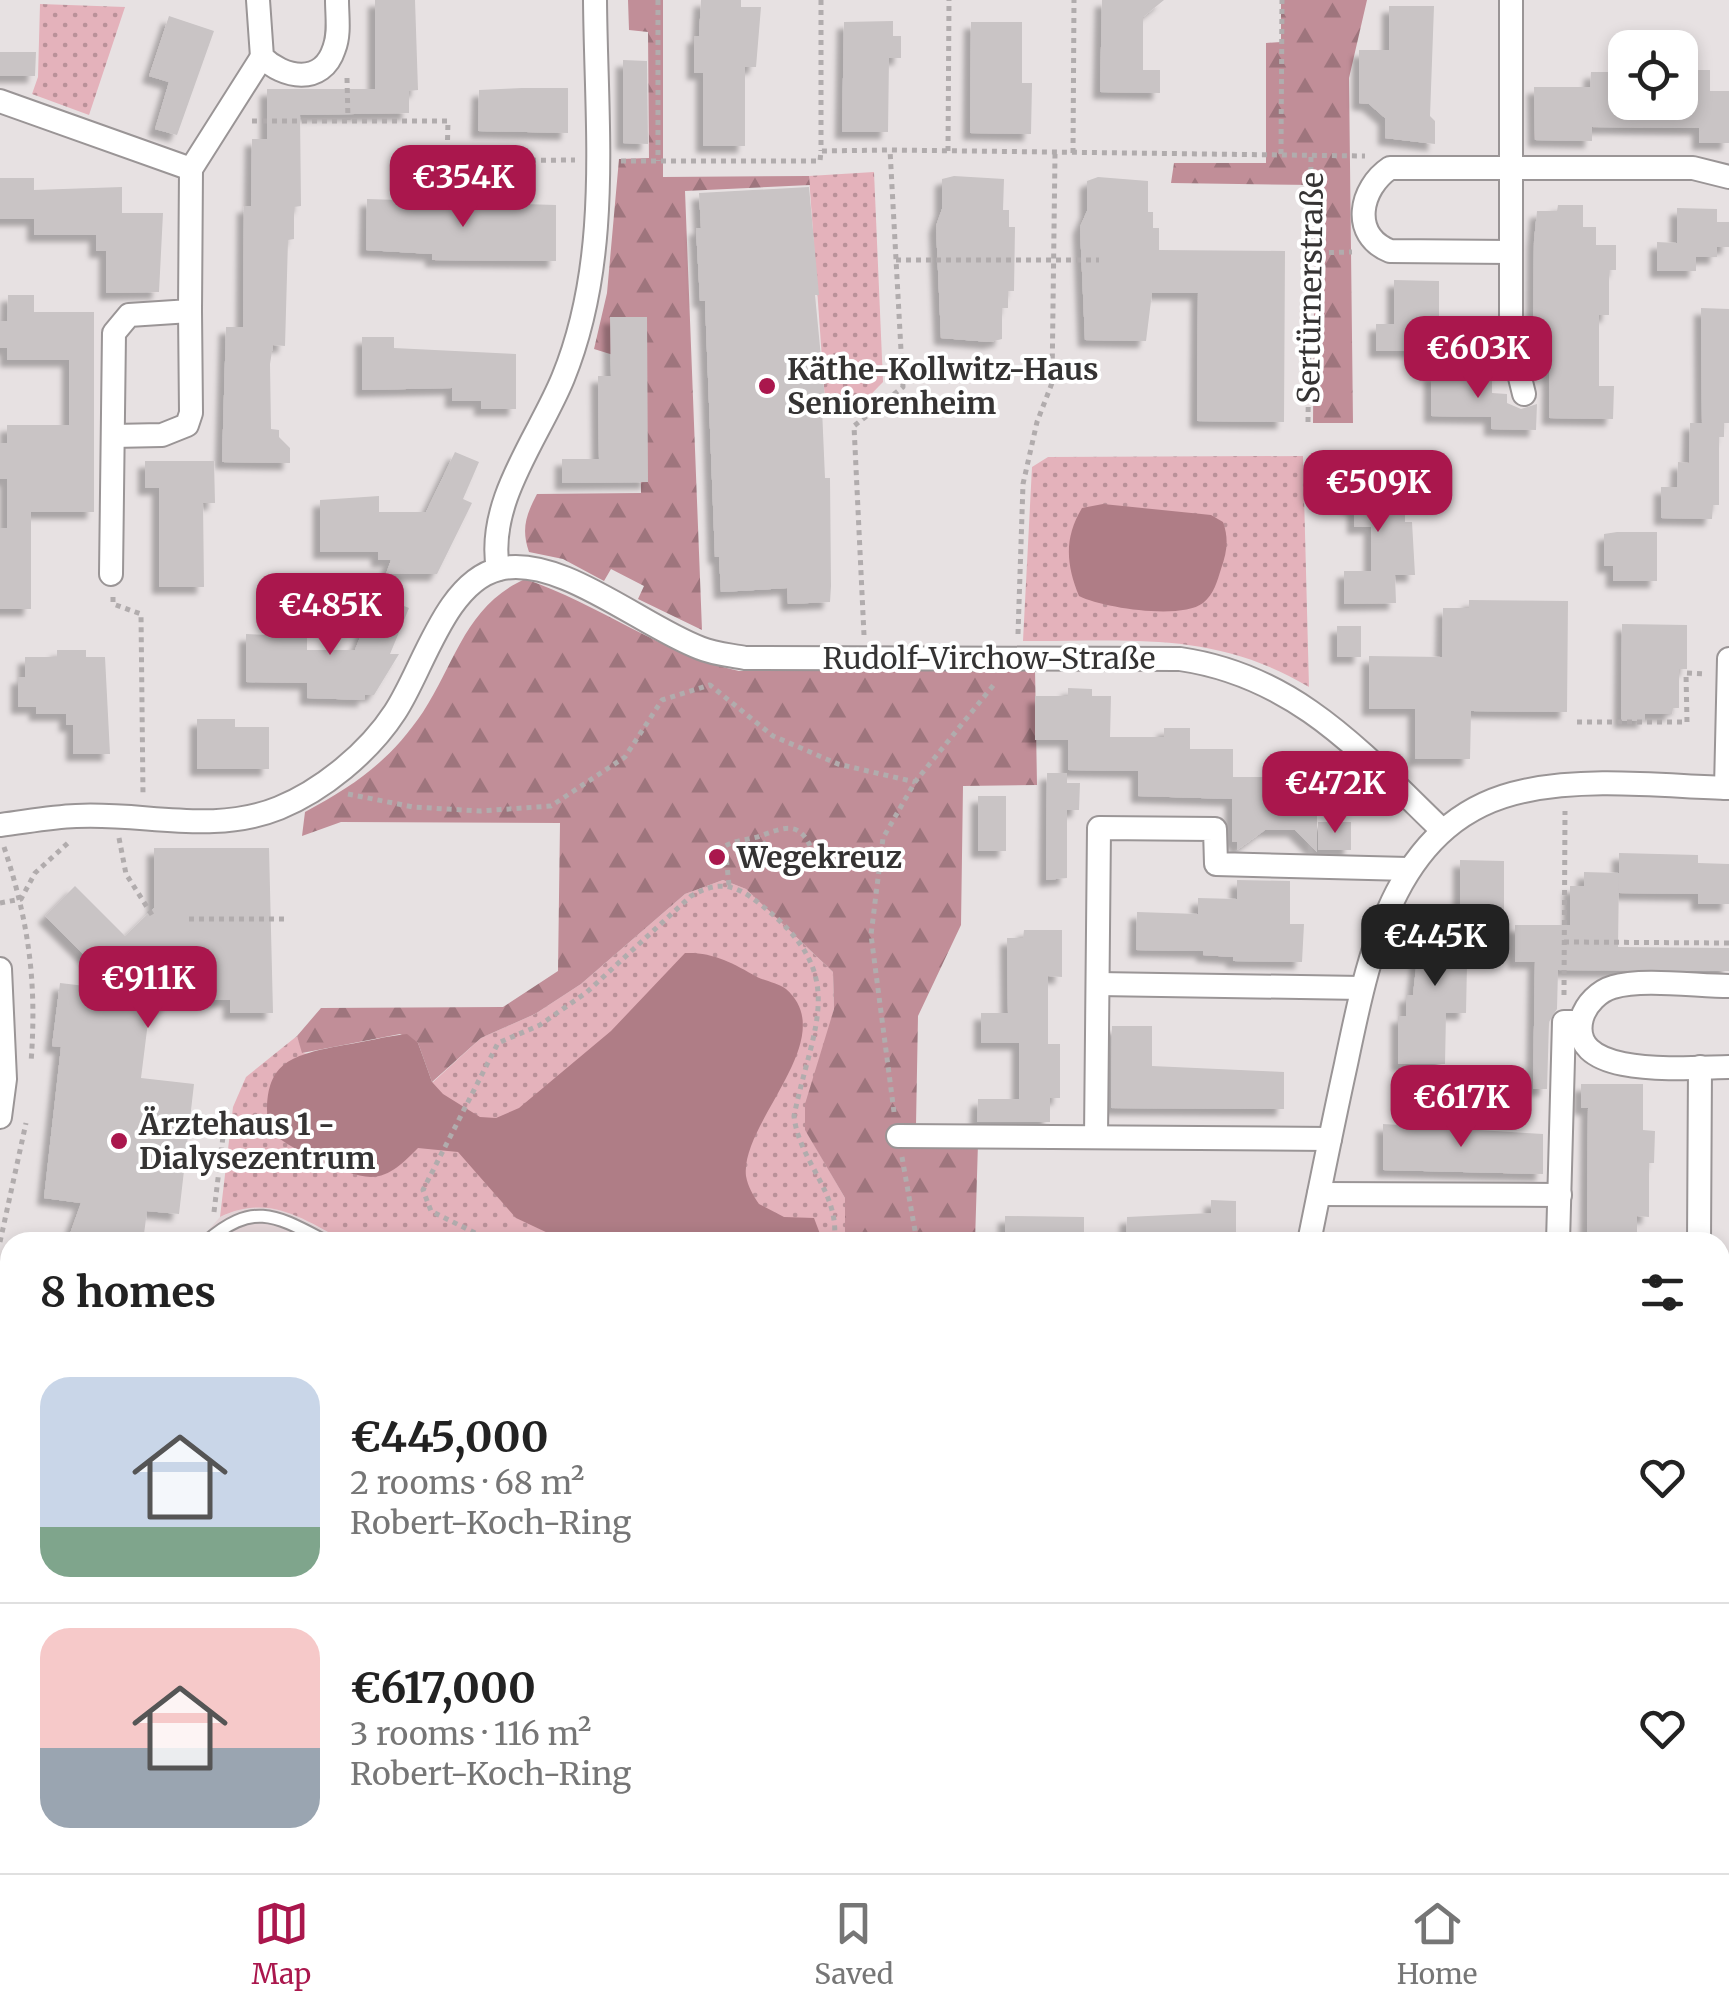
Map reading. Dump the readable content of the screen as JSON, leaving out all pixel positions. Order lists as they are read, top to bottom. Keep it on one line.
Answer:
{"streets":{"street":["Sertürnerstraße","Rudolf-Virchow-Straße"]},"places":["Käthe-Kollwitz-Haus Seniorenheim","Wegekreuz","Ärztehaus 1 - Dialysezentrum"],"page":{"price":["€354K","€603K","€509K","€485K","€472K","€445K","€911K","€617K"],"heading":"8 homes","list":[{"name":"€445,000","note":"2 rooms · 68 m² · Robert-Koch-Ring"},{"name":"€617,000","note":"3 rooms · 116 m² · Robert-Koch-Ring"}],"tabs":["Map","Saved","Home"]}}
